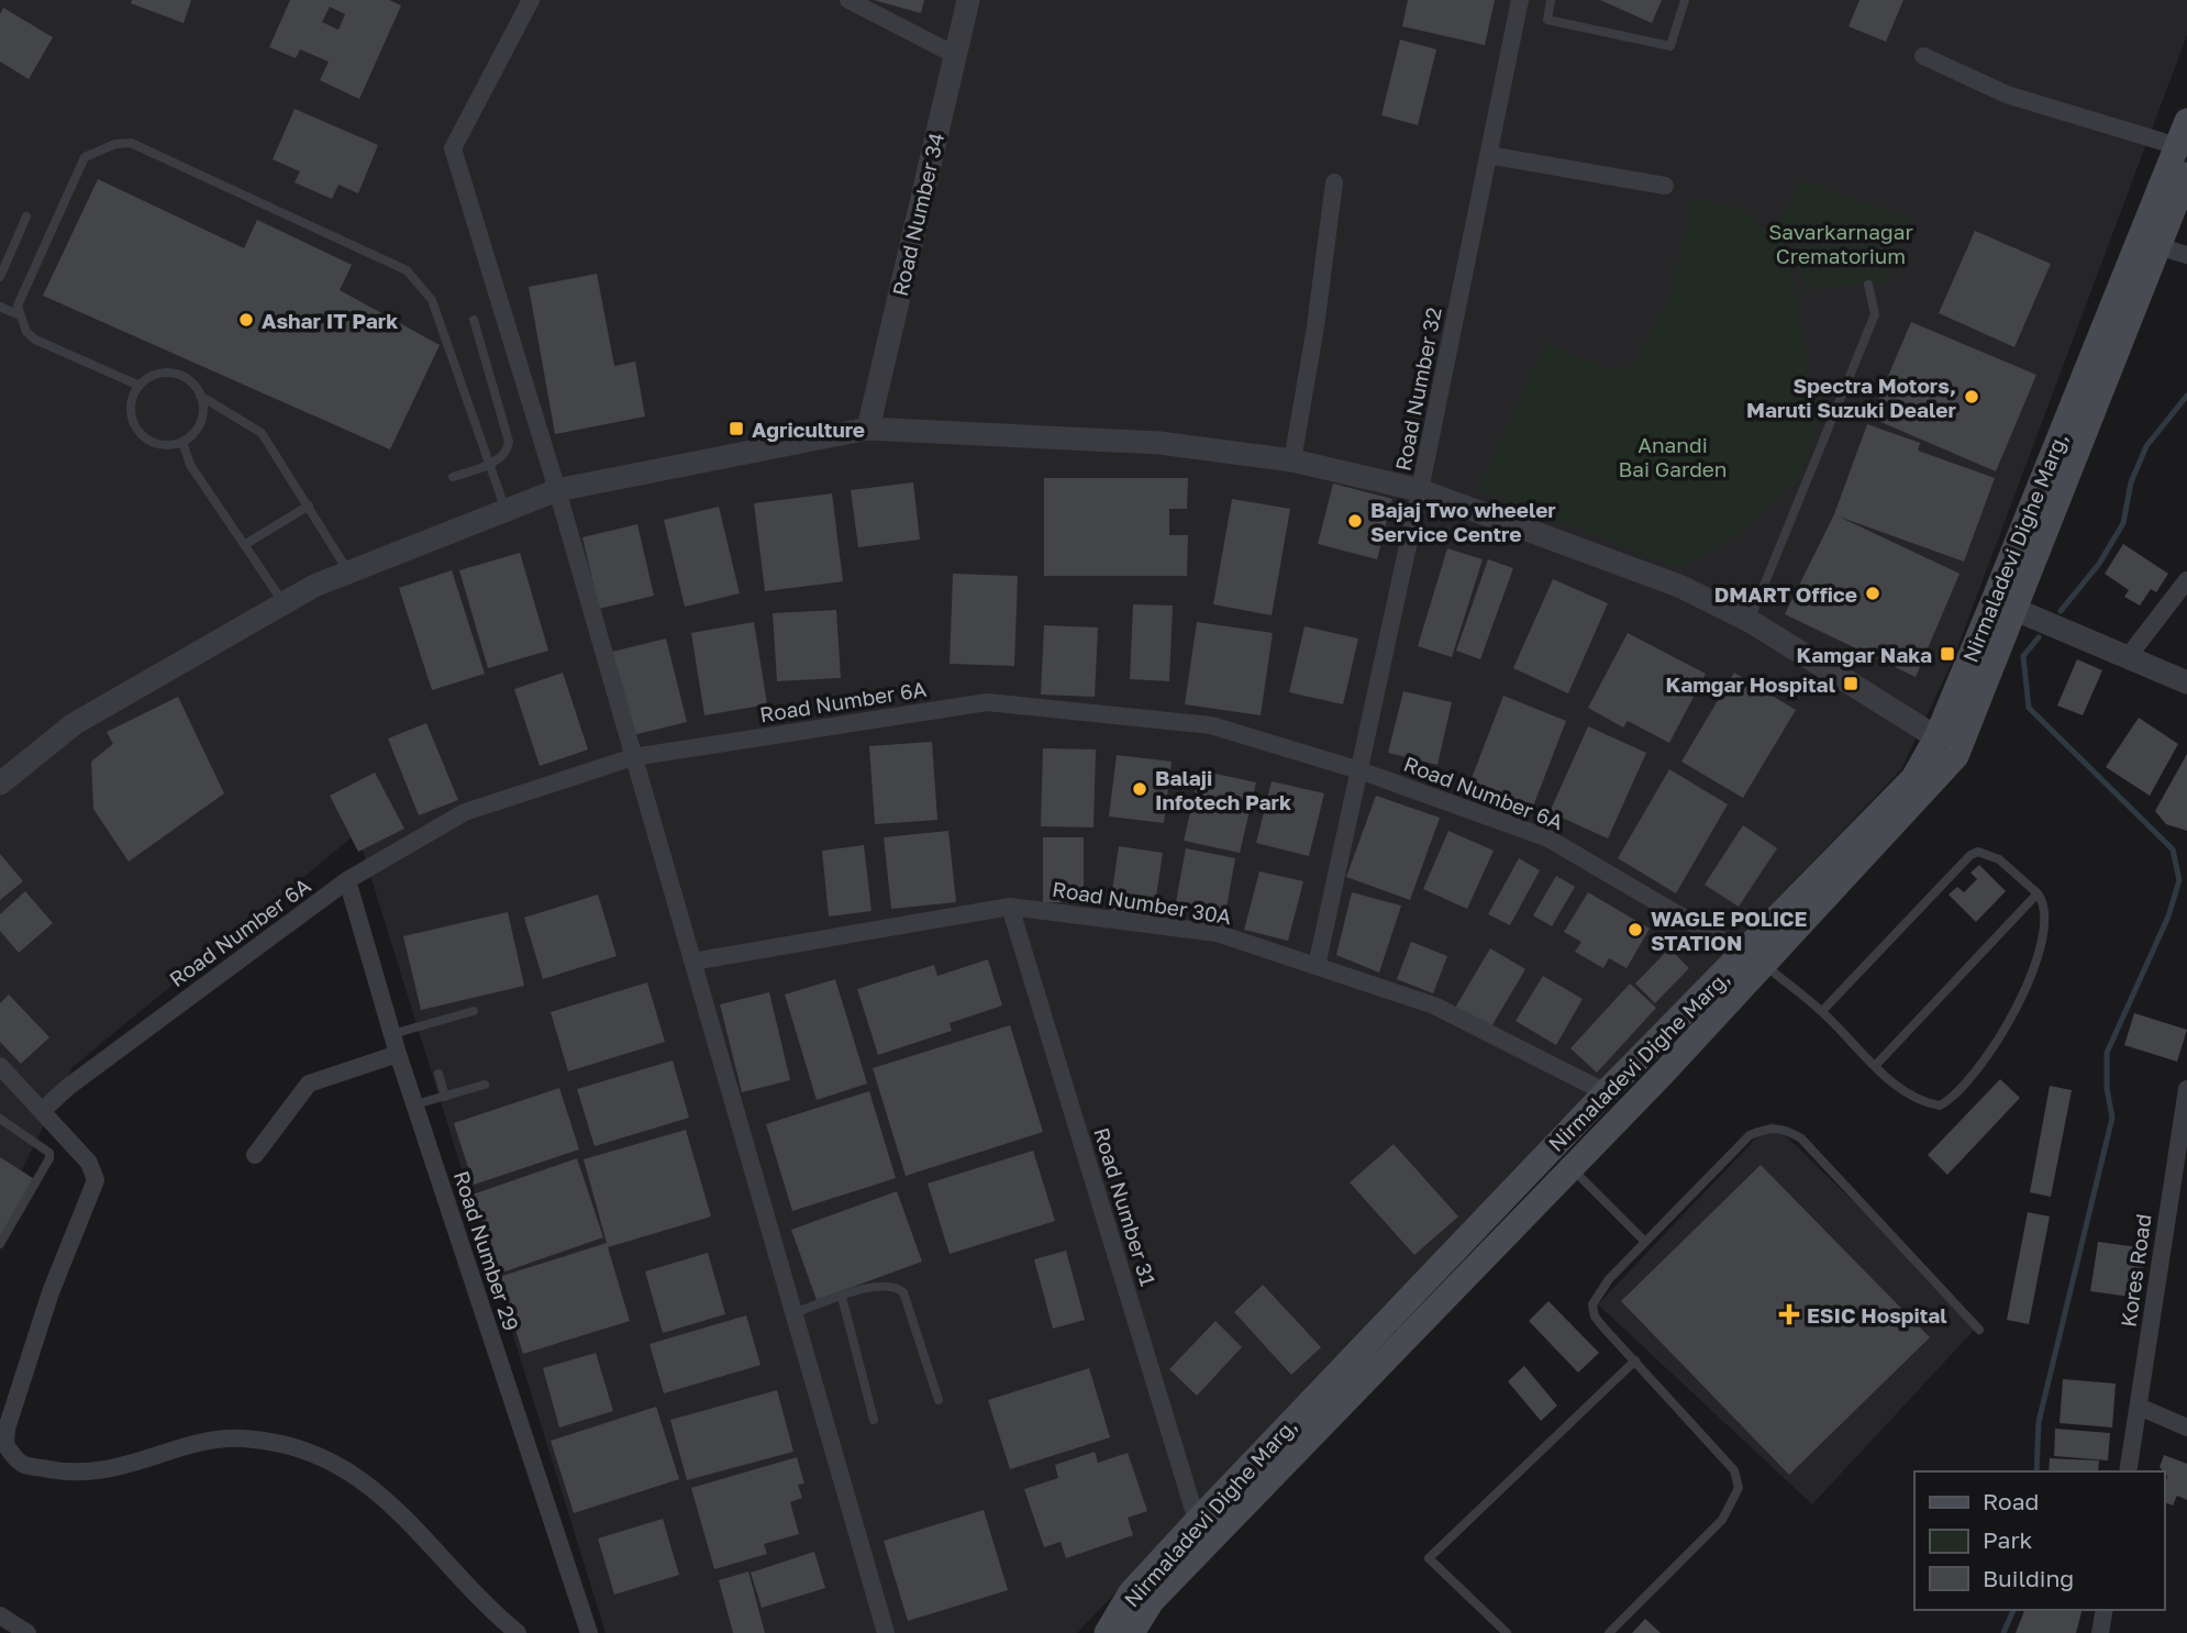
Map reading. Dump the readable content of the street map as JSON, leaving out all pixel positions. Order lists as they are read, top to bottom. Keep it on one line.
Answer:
{"streets":{"main road":["Nirmaladevi Dighe Marg,"],"street":["Road Number 34","Road Number 32","Road Number 6A","Road Number 30A","Road Number 31","Road Number 29","Kores Road"]},"crossings":[["Road Number 32","Road Number 6A"],["Road Number 32","Road Number 30A"],["Nirmaladevi Dighe Marg,","Road Number 6A"],["Nirmaladevi Dighe Marg,","Road Number 30A"],["Nirmaladevi Dighe Marg,","Road Number 31"],["Road Number 6A","Road Number 29"],["Road Number 30A","Road Number 31"]],"parks":["Savarkarnagar Crematorium","Anandi Bai Garden"],"places":{"other":["Ashar IT Park","Spectra Motors, Maruti Suzuki Dealer","Bajaj Two wheeler Service Centre","DMART Office","Balaji Infotech Park","WAGLE POLICE STATION"],"transit":["Agriculture","Kamgar Naka","Kamgar Hospital"],"health":["ESIC Hospital"]},"legend":["Road","Park","Building"]}
